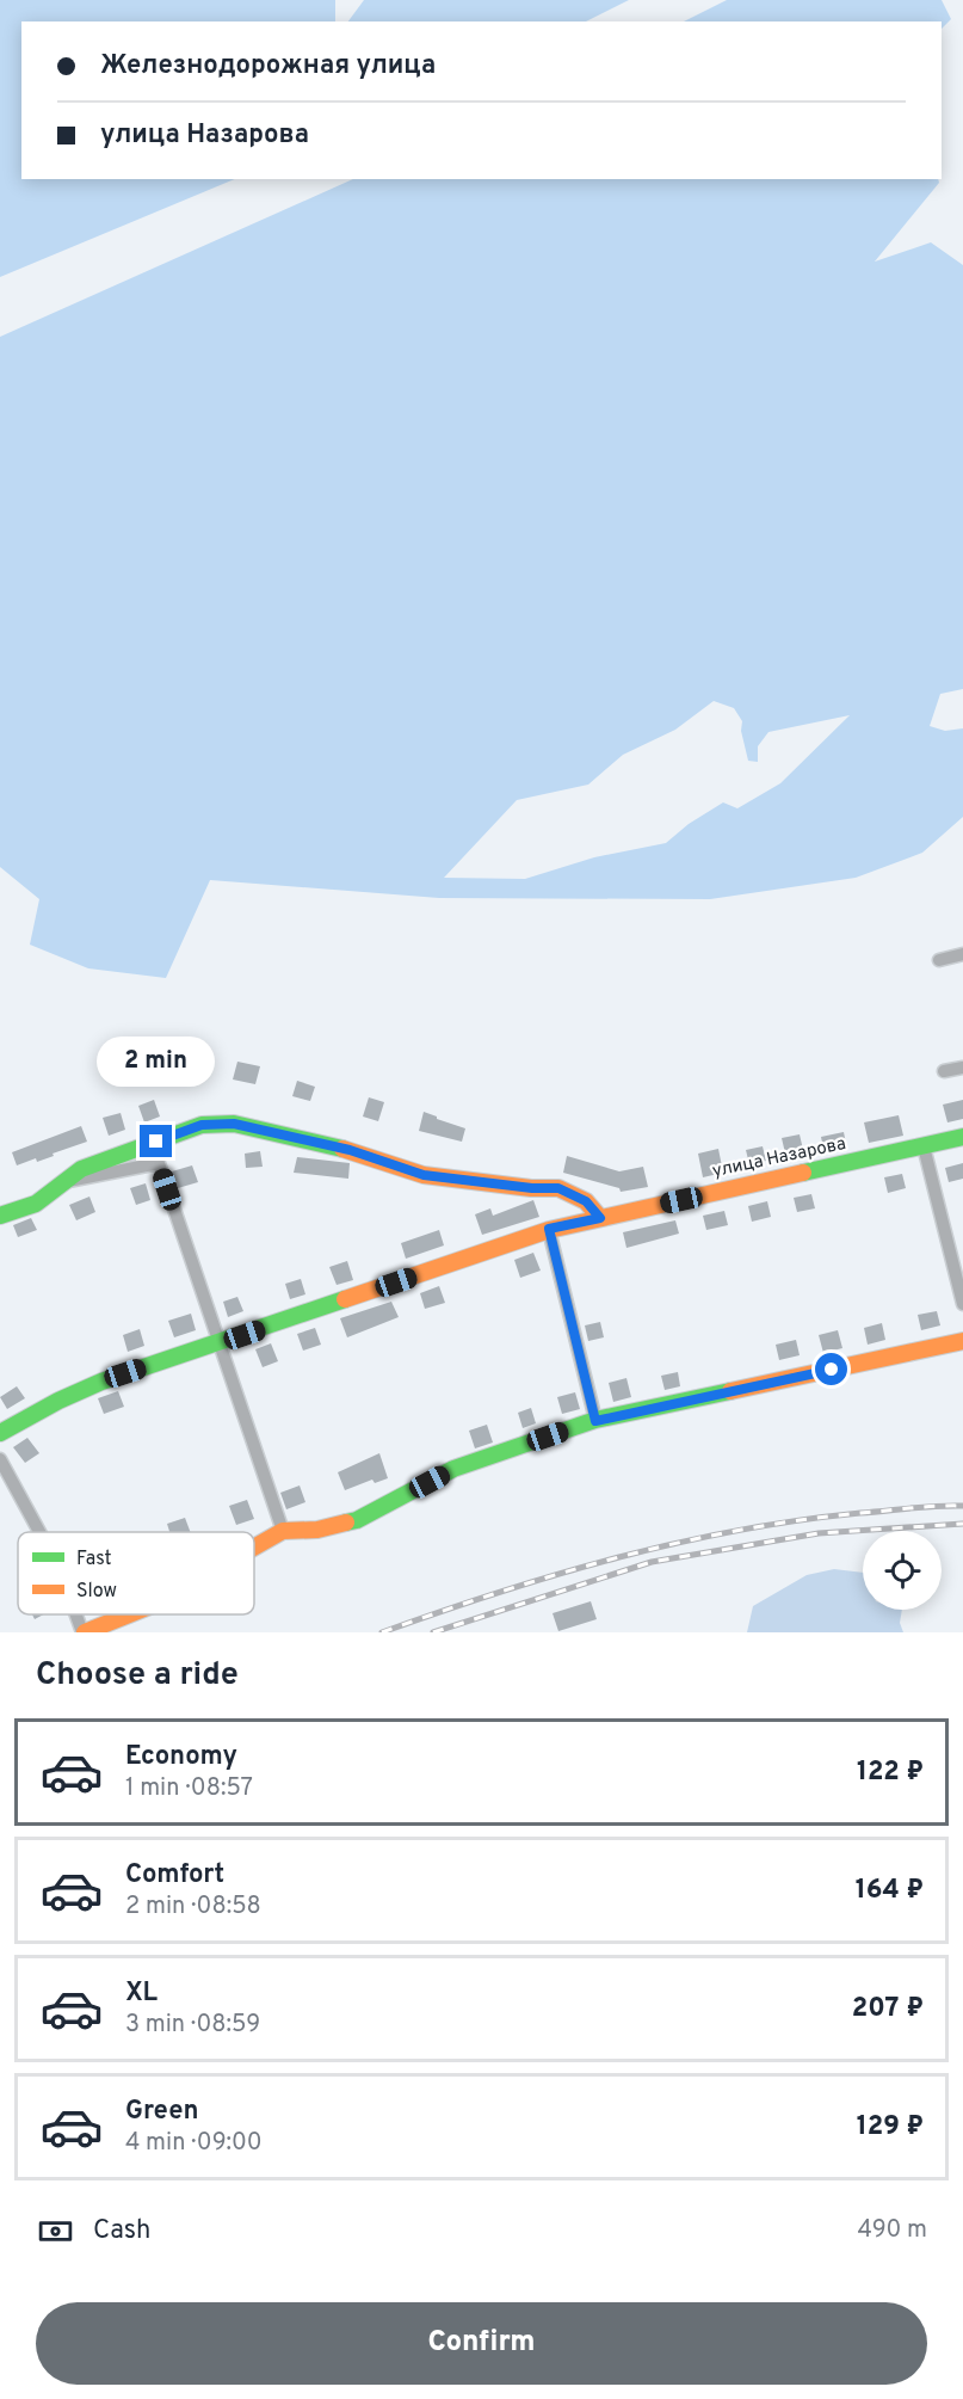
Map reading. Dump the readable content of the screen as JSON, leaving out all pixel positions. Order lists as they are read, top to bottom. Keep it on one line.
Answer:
{"streets":{"street":["улица Назарова"]},"legend":["Fast","Slow"],"page":{"banner":["Железнодорожная улица","улица Назарова"],"bubble":"2 min","heading":"Choose a ride","list":[{"name":"Economy","note":"1 min · 08:57","value":"122 ₽"},{"name":"Comfort","note":"2 min · 08:58","value":"164 ₽"},{"name":"XL","note":"3 min · 08:59","value":"207 ₽"},{"name":"Green","note":"4 min · 09:00","value":"129 ₽"}],"pay":["Cash","490 m"],"buttons":"Confirm"}}
